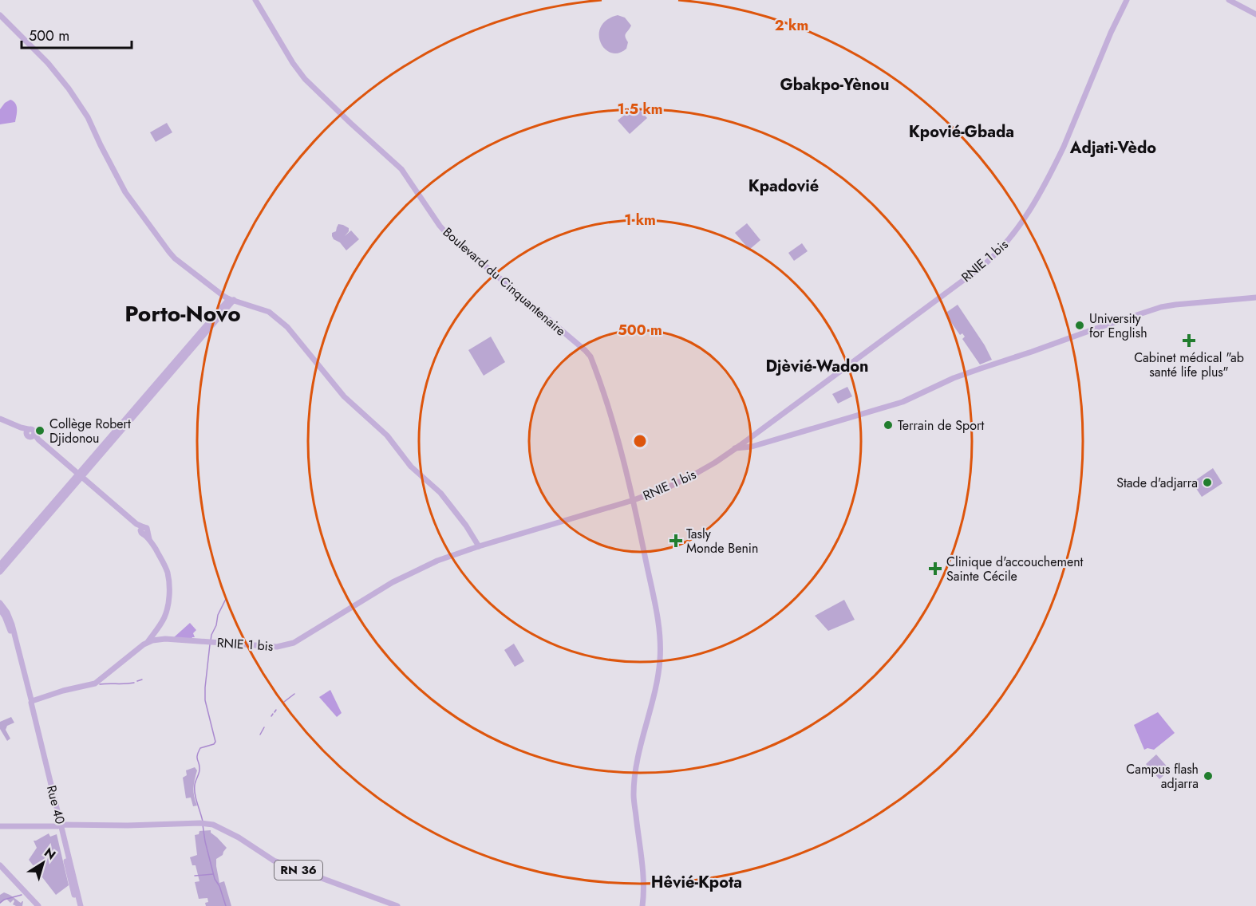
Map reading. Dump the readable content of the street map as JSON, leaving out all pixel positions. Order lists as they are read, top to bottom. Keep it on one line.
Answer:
{"streets":{"main road":["RNIE 1 bis","Boulevard du Cinquantenaire","Rue 40","RN 36"]},"crossings":[["RNIE 1 bis","Boulevard du Cinquantenaire"],["RNIE 1 bis","Rue 40"],["Rue 40","RN 36"]],"districts":["Gbakpo-Yènou","Kpovié-Gbada","Adjati-Vèdo","Kpadovié","Porto-Novo","Djèvié-Wadon","Hêvié-Kpota"],"places":{"other":["University for English","Terrain de Sport","Collège Robert Djidonou","Stade d'adjarra","Campus flash adjarra"],"health":["Cabinet médical \"ab santé life plus\"","Tasly Monde Benin","Clinique d'accouchement Sainte Cécile"]},"scale_bar":"500 m","north":"top right","rings":["2 km","1.5 km","1 km","500 m"]}
